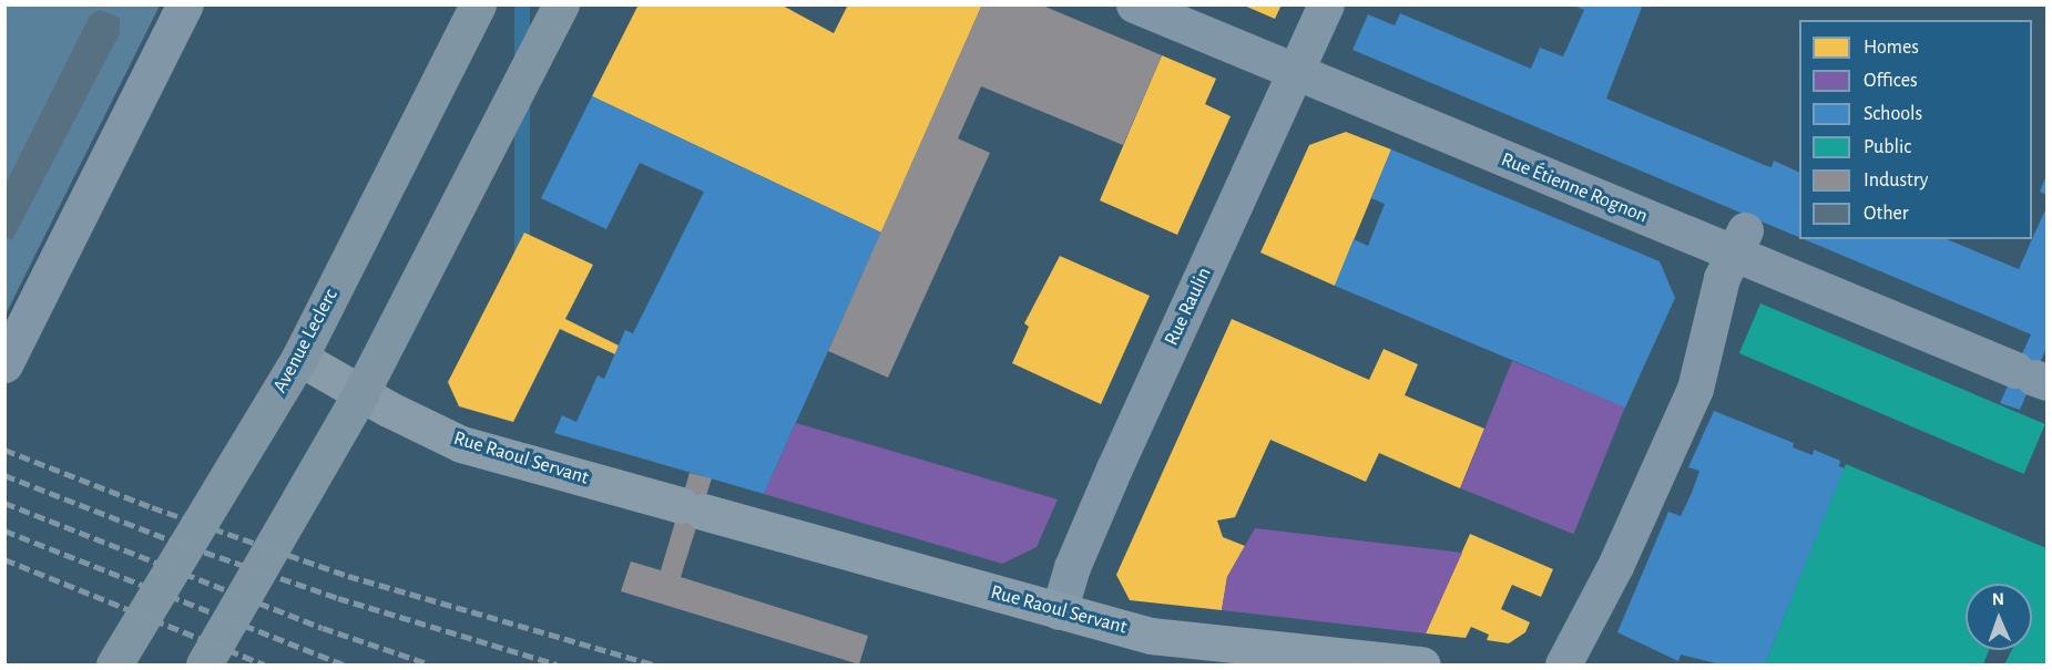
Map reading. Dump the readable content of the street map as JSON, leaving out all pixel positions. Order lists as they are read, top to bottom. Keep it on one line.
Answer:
{"streets":{"main road":["Avenue Leclerc"],"street":["Rue Étienne Rognon","Rue Raulin","Rue Raoul Servant"]},"crossings":[["Rue Étienne Rognon","Rue Raulin"],["Rue Raulin","Rue Raoul Servant"],["Avenue Leclerc","Rue Raoul Servant"]],"legend":["Homes","Offices","Schools","Public","Industry","Other"],"north":"top"}
